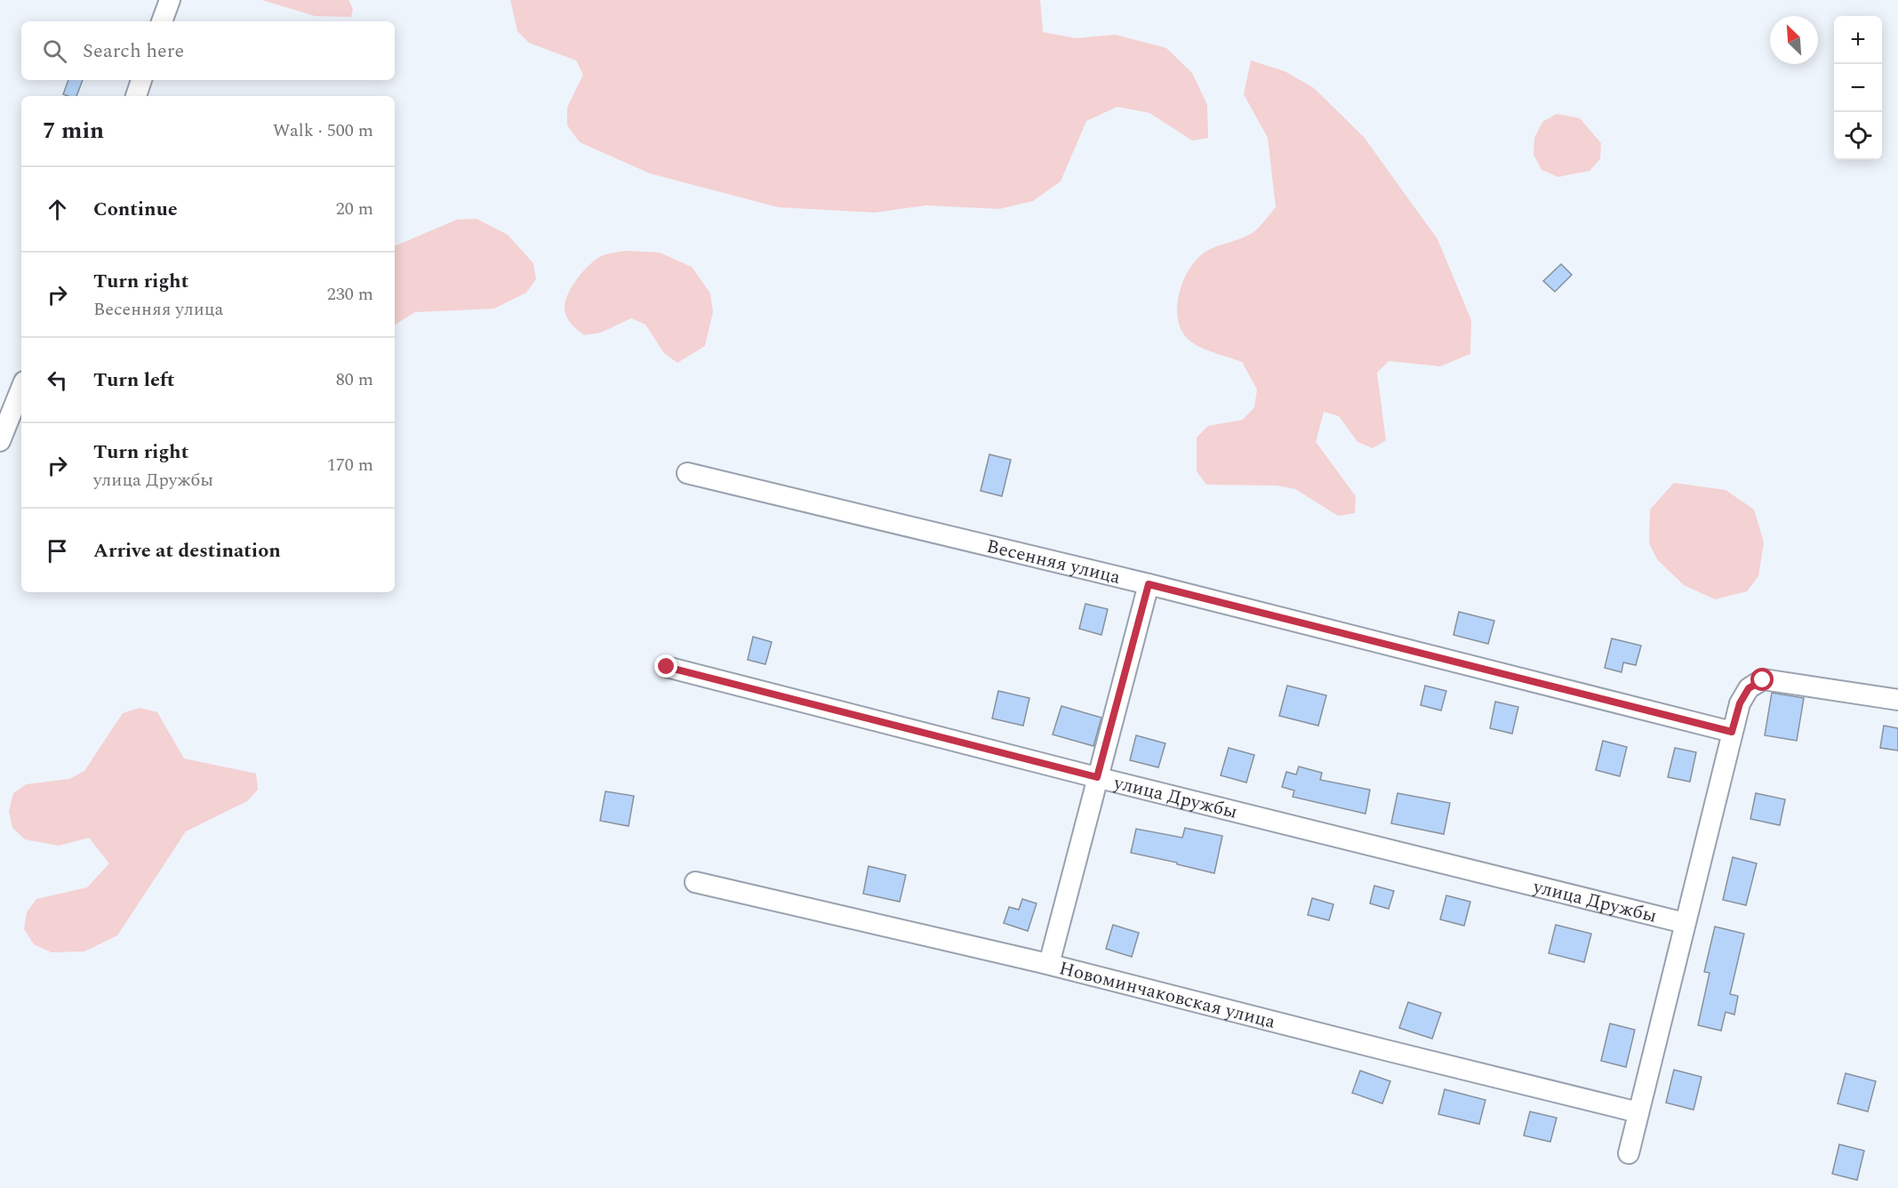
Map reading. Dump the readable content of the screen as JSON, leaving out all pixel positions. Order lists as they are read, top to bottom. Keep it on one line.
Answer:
{"streets":{"street":["Весенняя улица","улица Дружбы","Новоминчаковская улица"]},"north":"top left","page":{"map_buttons":["+","−"],"search":"Search here","heading":["7 min","Walk · 500 m"],"list":[["Continue","20 m"],["Turn right","Весенняя улица","230 m"],["Turn left","80 m"],["Turn right","улица Дружбы","170 m"],"Arrive at destination"]}}
